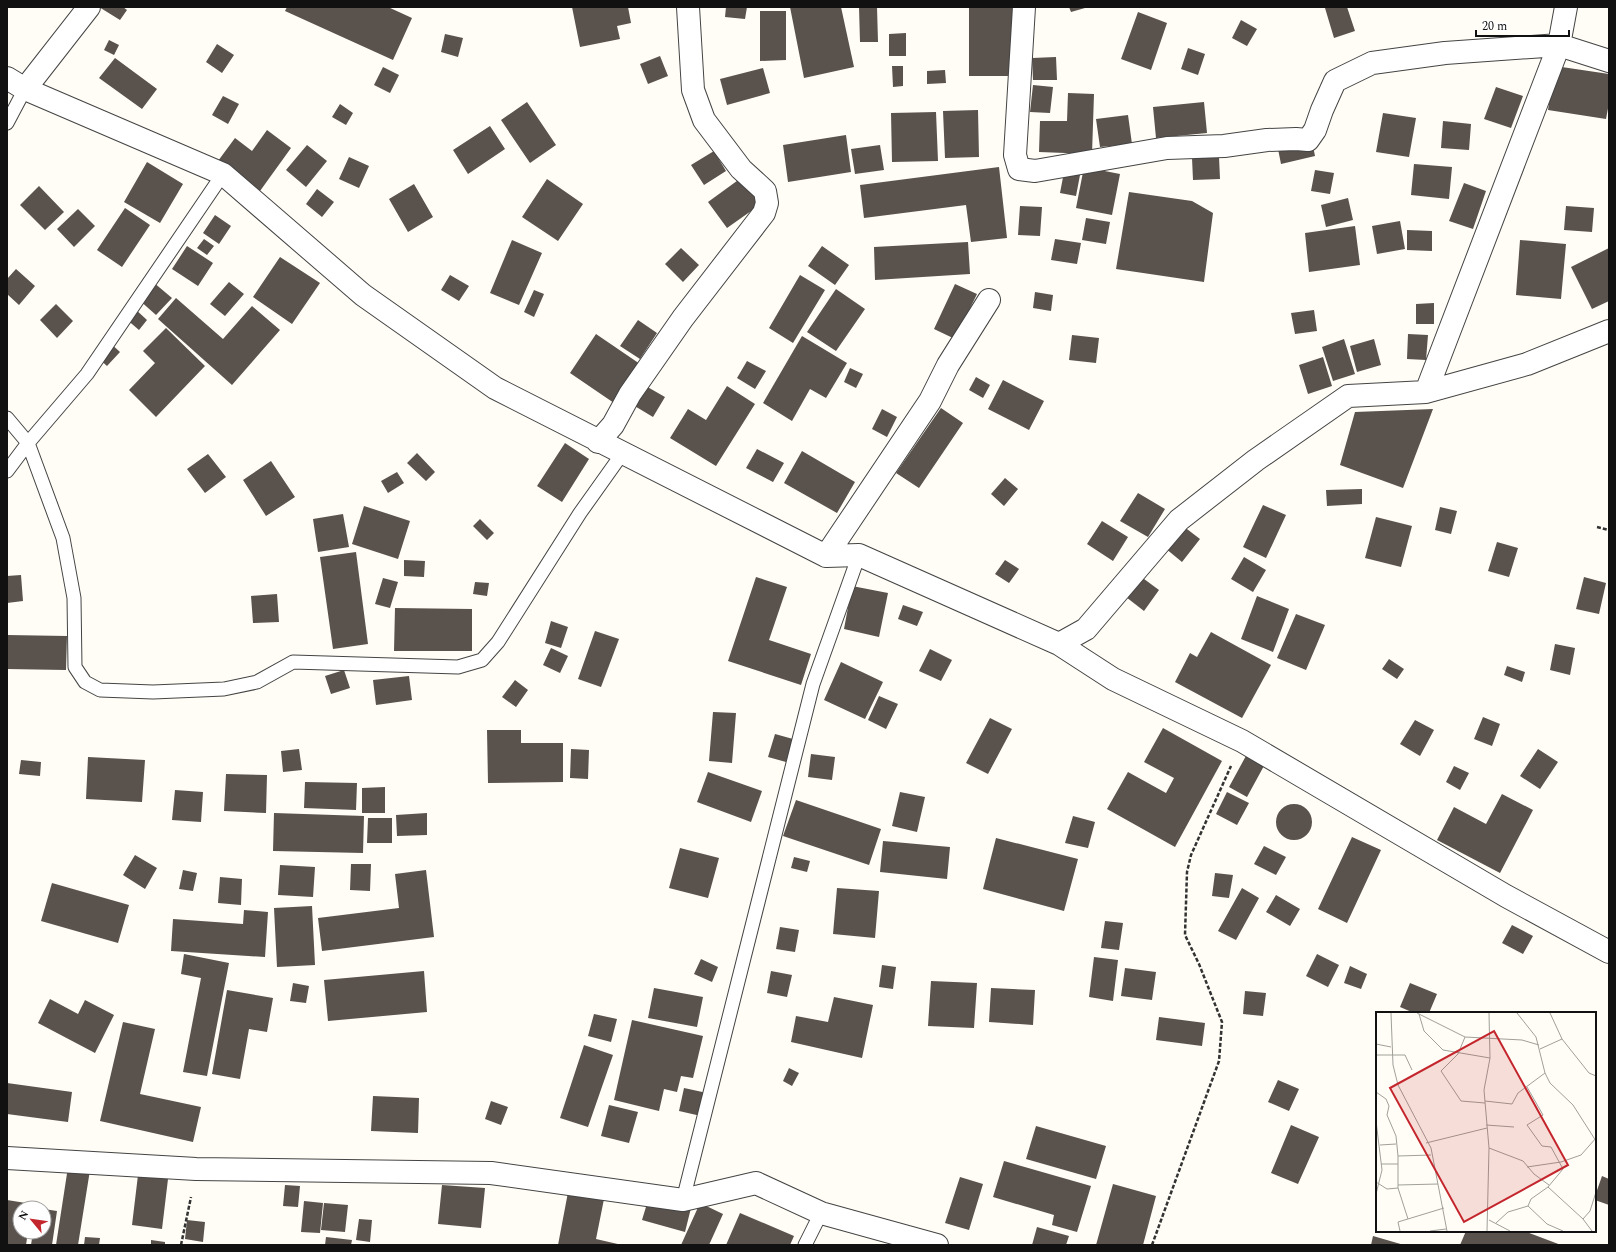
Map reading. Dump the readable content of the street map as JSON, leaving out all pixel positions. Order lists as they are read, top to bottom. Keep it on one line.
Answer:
{"scale_bar":"20 m","north":"top left"}
